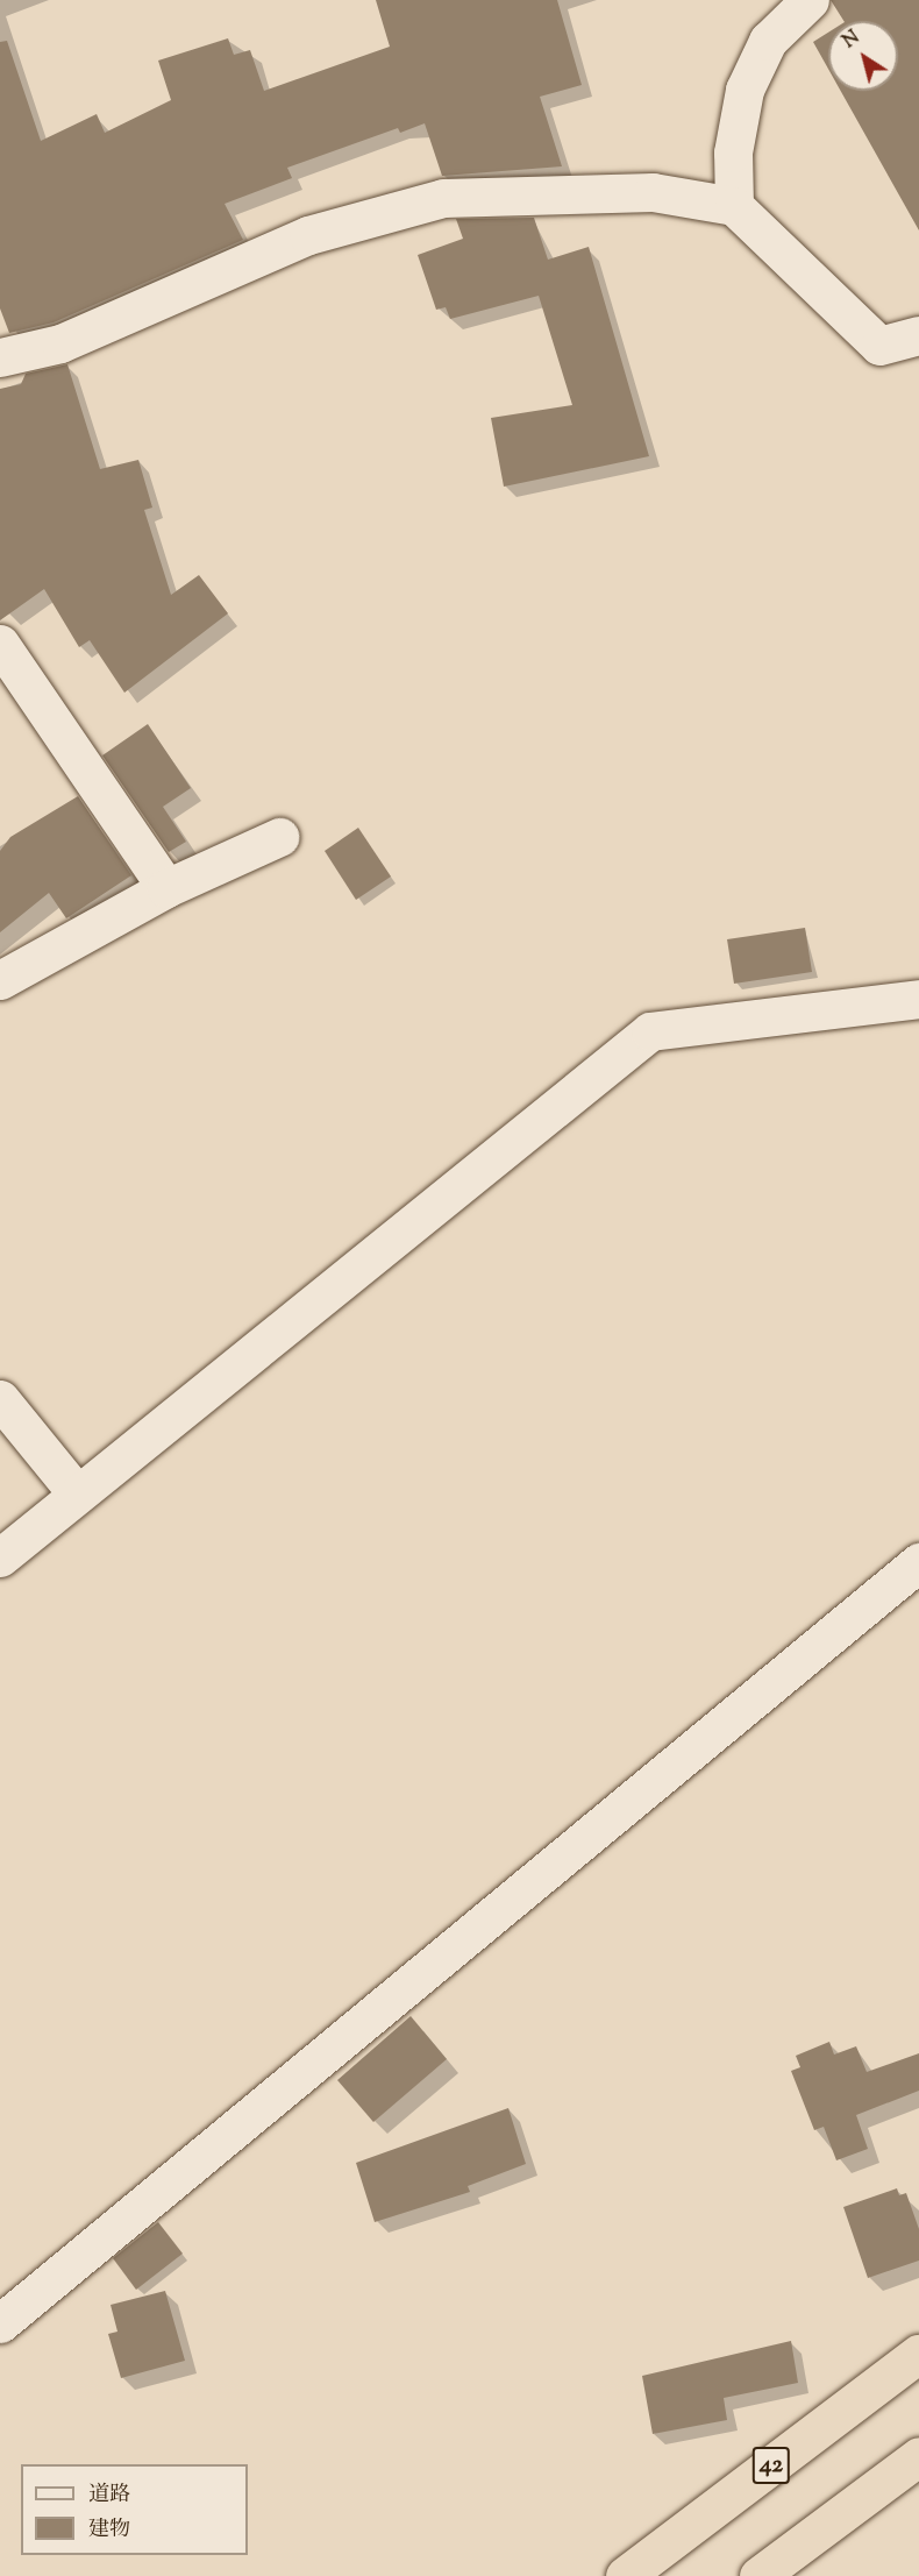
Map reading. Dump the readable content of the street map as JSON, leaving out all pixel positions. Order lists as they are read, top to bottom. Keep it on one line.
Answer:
{"streets":{"highway":["42"]},"legend":["道路","建物"],"north":"top left"}
